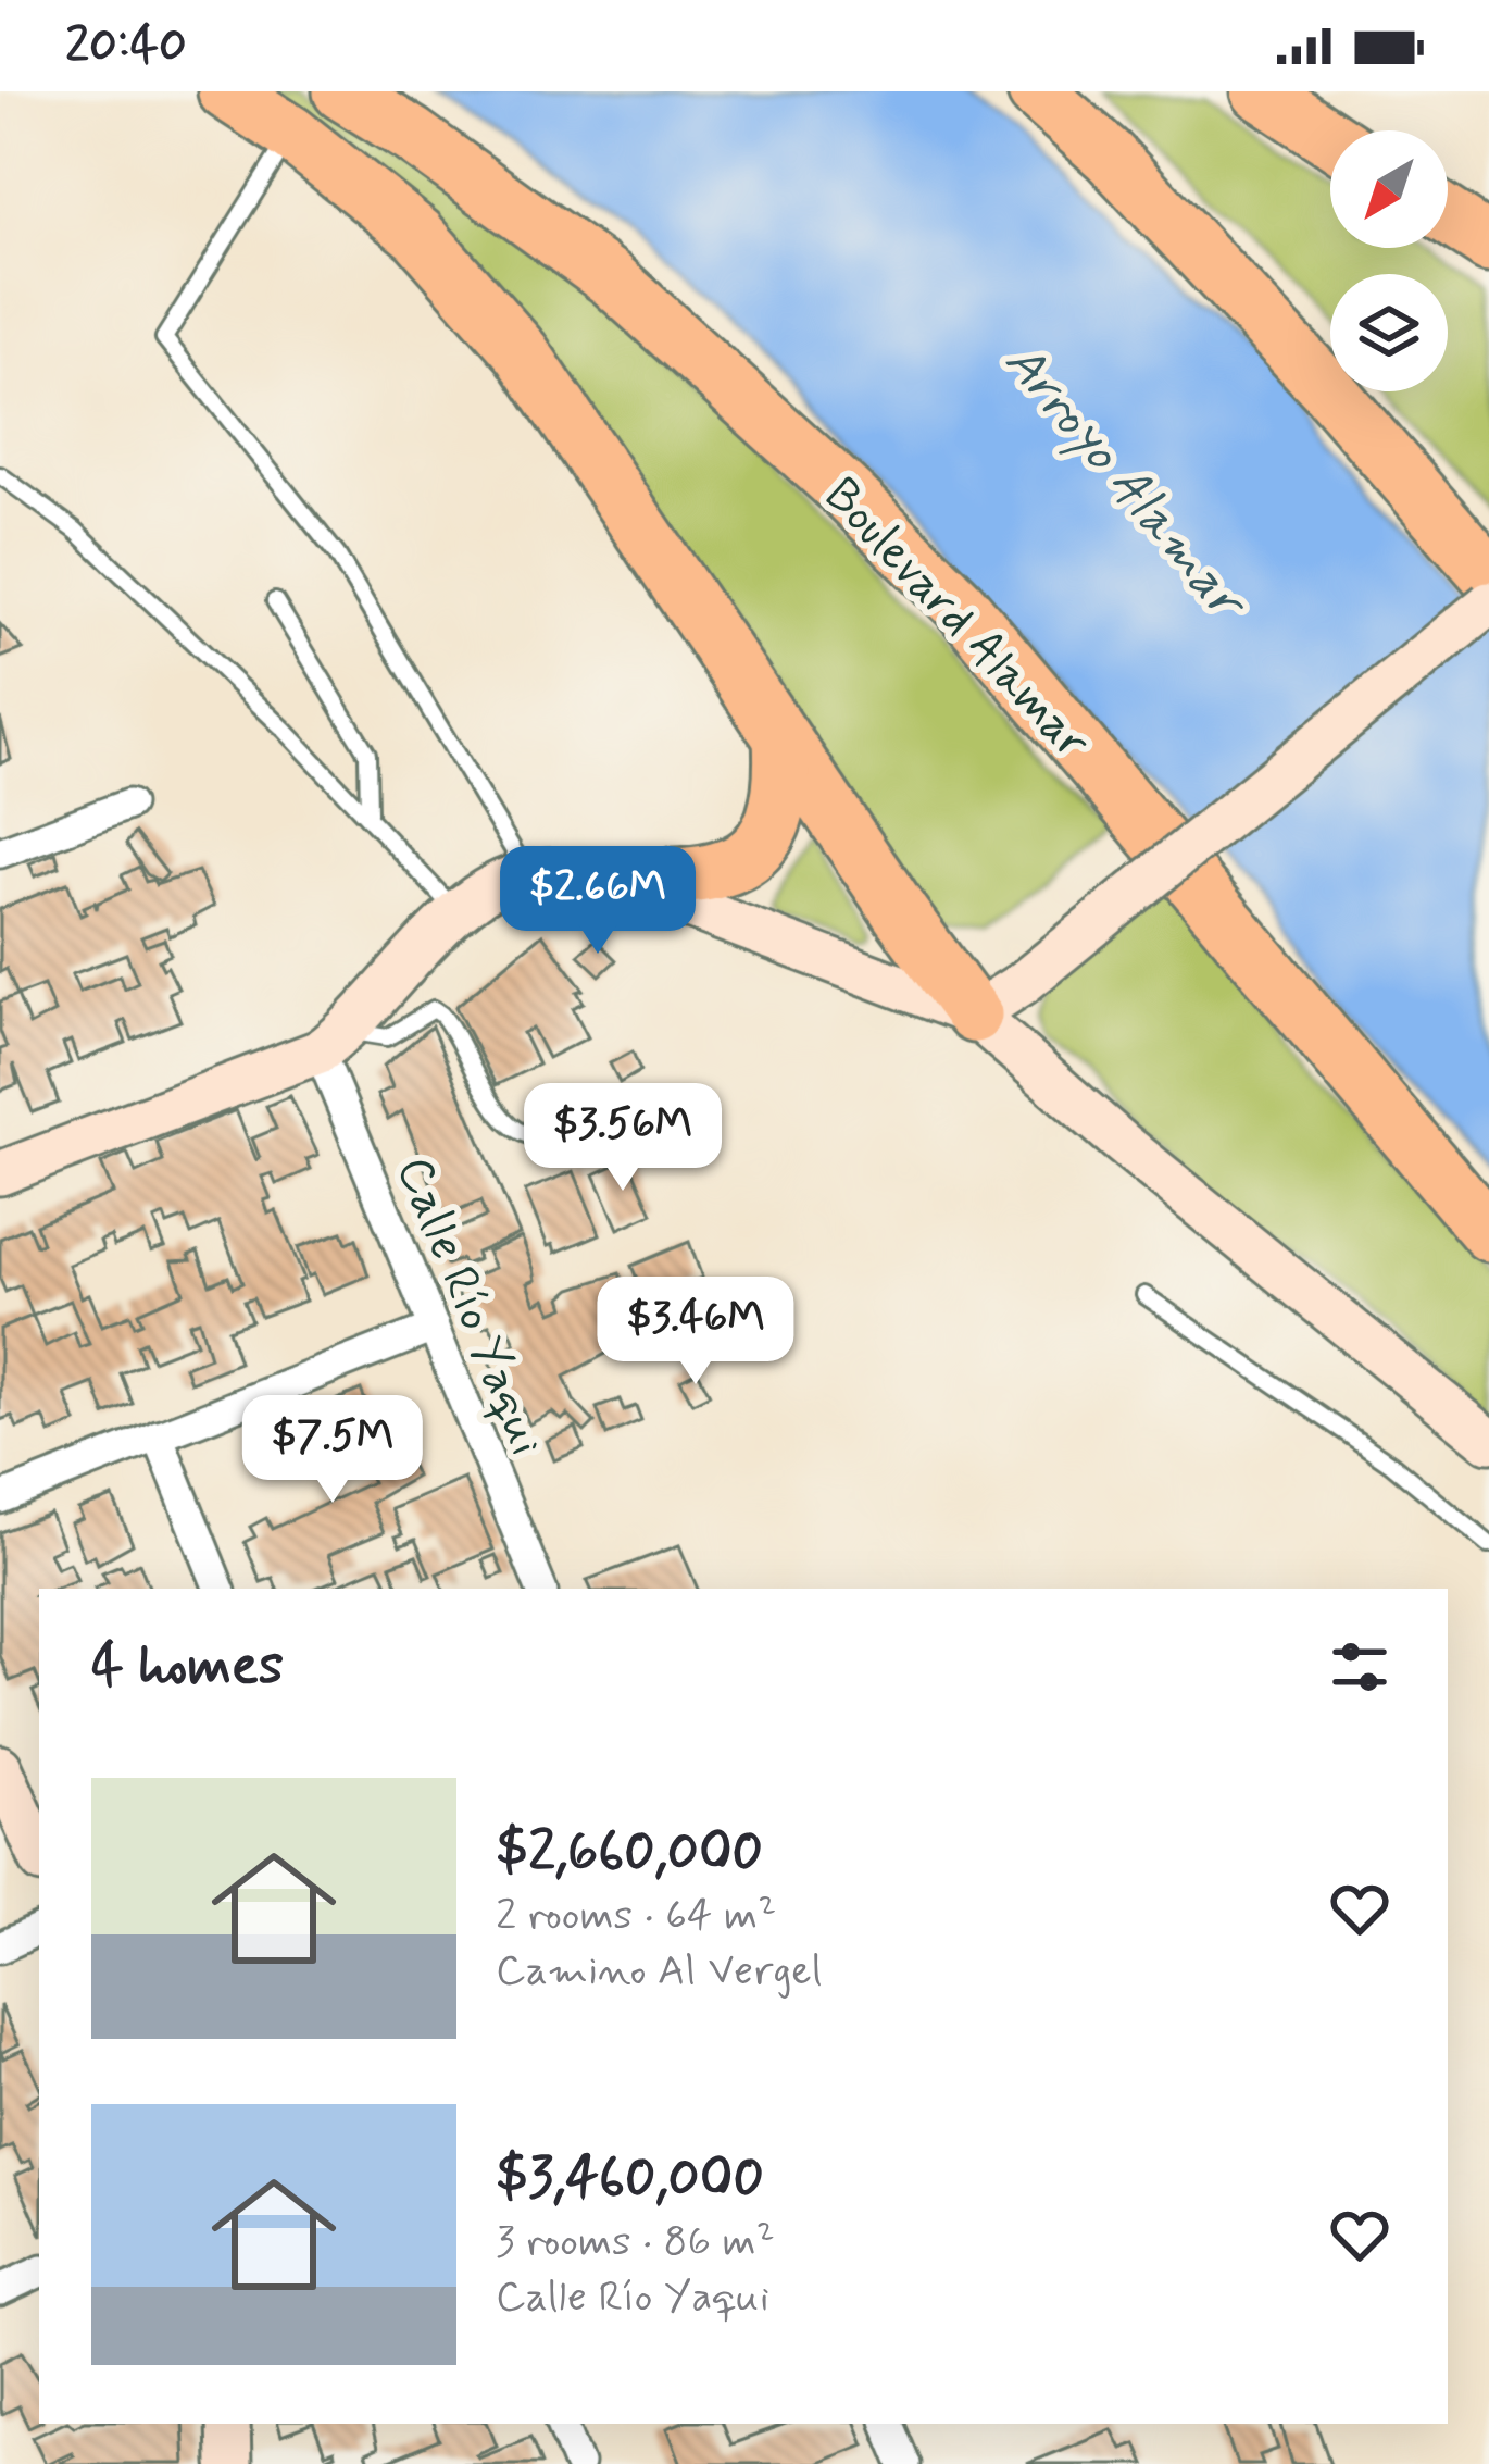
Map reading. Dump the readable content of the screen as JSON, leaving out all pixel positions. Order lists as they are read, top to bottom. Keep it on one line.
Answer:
{"streets":{"highway":["Boulevard Alamar"],"street":["Calle Río Yaqui"]},"water":["Arroyo Alamar"],"north":"bottom left","page":{"status":"20:40","price":["$2.66M","$3.56M","$3.46M","$7.5M"],"heading":"4 homes","list":[{"name":"$2,660,000","note":"2 rooms · 64 m² · Camino Al Vergel"},{"name":"$3,460,000","note":"3 rooms · 86 m² · Calle Río Yaqui"}]}}
